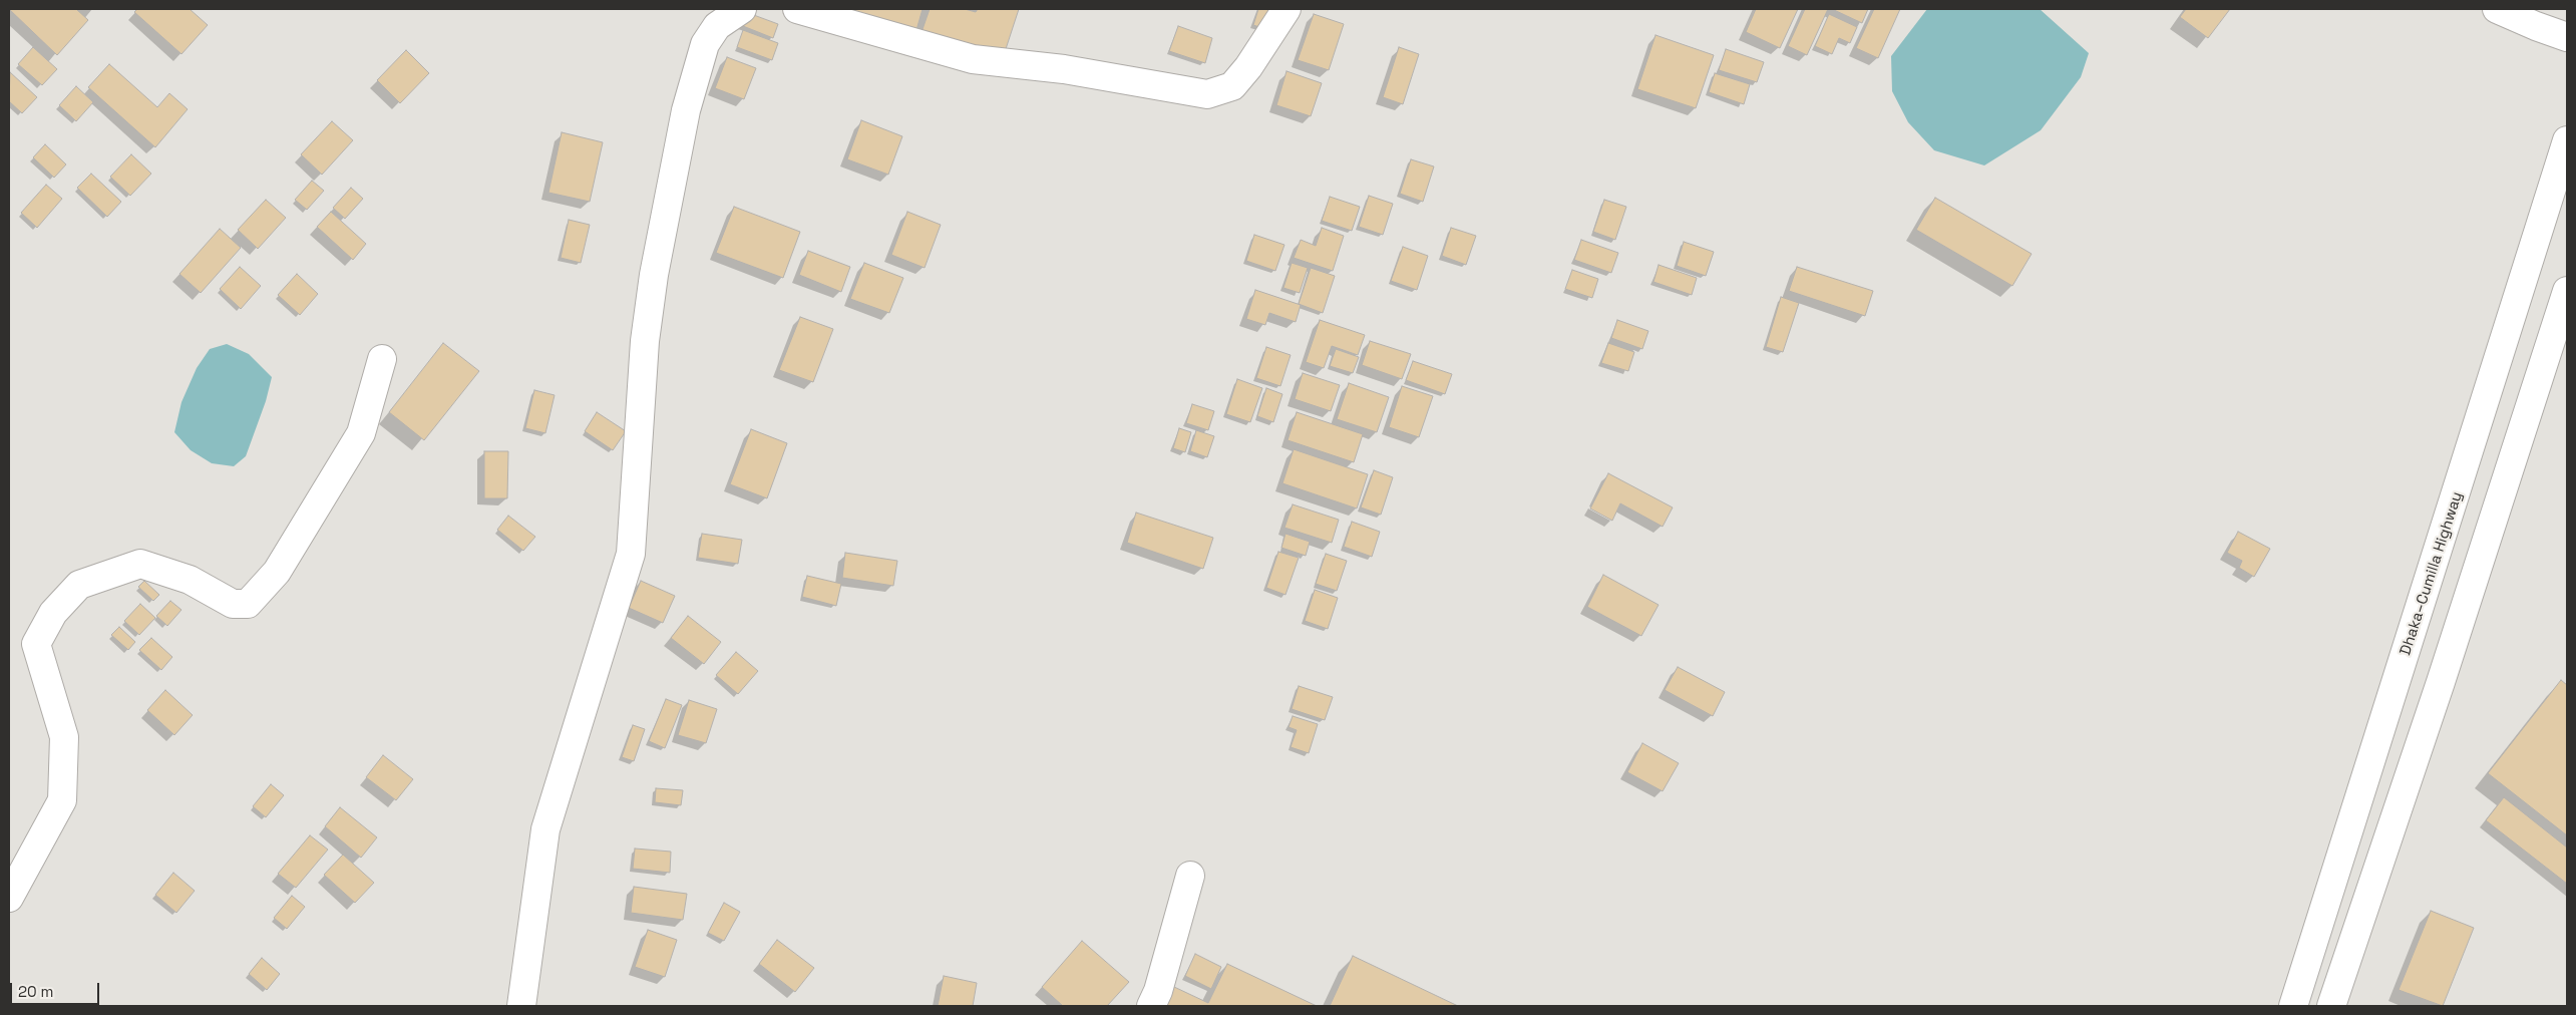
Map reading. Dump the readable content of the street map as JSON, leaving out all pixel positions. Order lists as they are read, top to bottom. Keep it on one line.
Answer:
{"streets":{"main road":["Dhaka–Cumilla Highway"]},"scale_bar":"20 m"}
